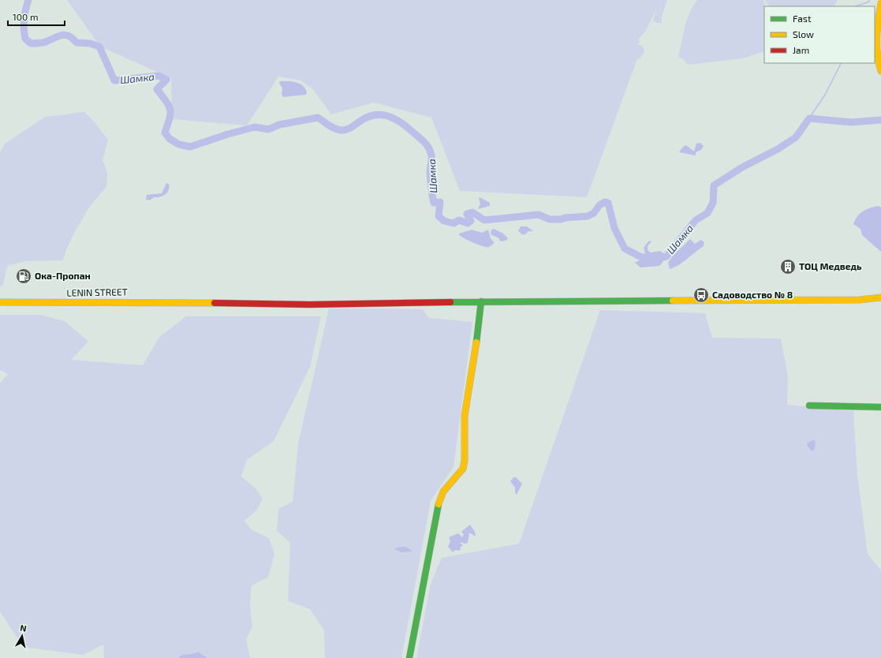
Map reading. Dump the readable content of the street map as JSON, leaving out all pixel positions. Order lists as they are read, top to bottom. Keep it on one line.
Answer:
{"streets":{"main road":["LENIN STREET"]},"water":["Шамка"],"places":{"building":["ТОЦ Медведь"],"fuel station":["Ока-Пропан"],"bus stop":["Садоводство № 8"]},"legend":["Fast","Slow","Jam"],"scale_bar":"100 m","north":"top"}
